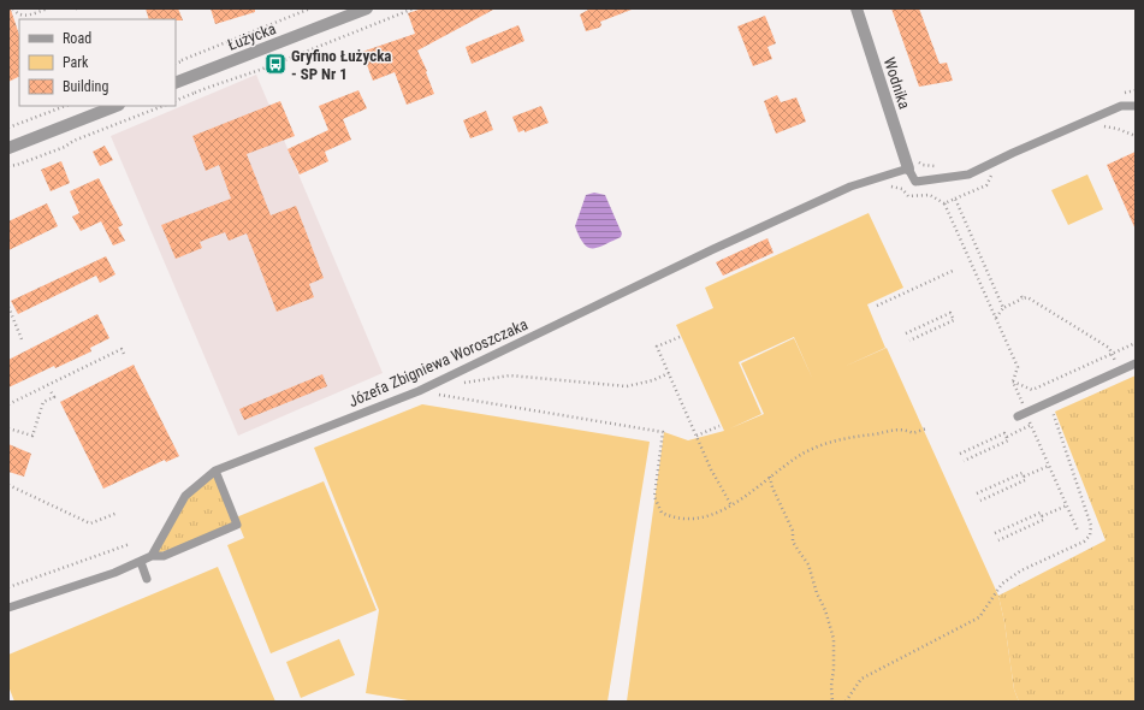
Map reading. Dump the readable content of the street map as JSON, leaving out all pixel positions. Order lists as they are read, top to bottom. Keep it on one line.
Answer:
{"streets":{"street":["Łużycka","Wodnika"],"lane":["Józefa Zbigniewa Woroszczaka"]},"crossings":[["Wodnika","Józefa Zbigniewa Woroszczaka"]],"places":{"bus stop":["Gryfino Łużycka - SP Nr 1"]},"legend":["Road","Park","Building"]}
